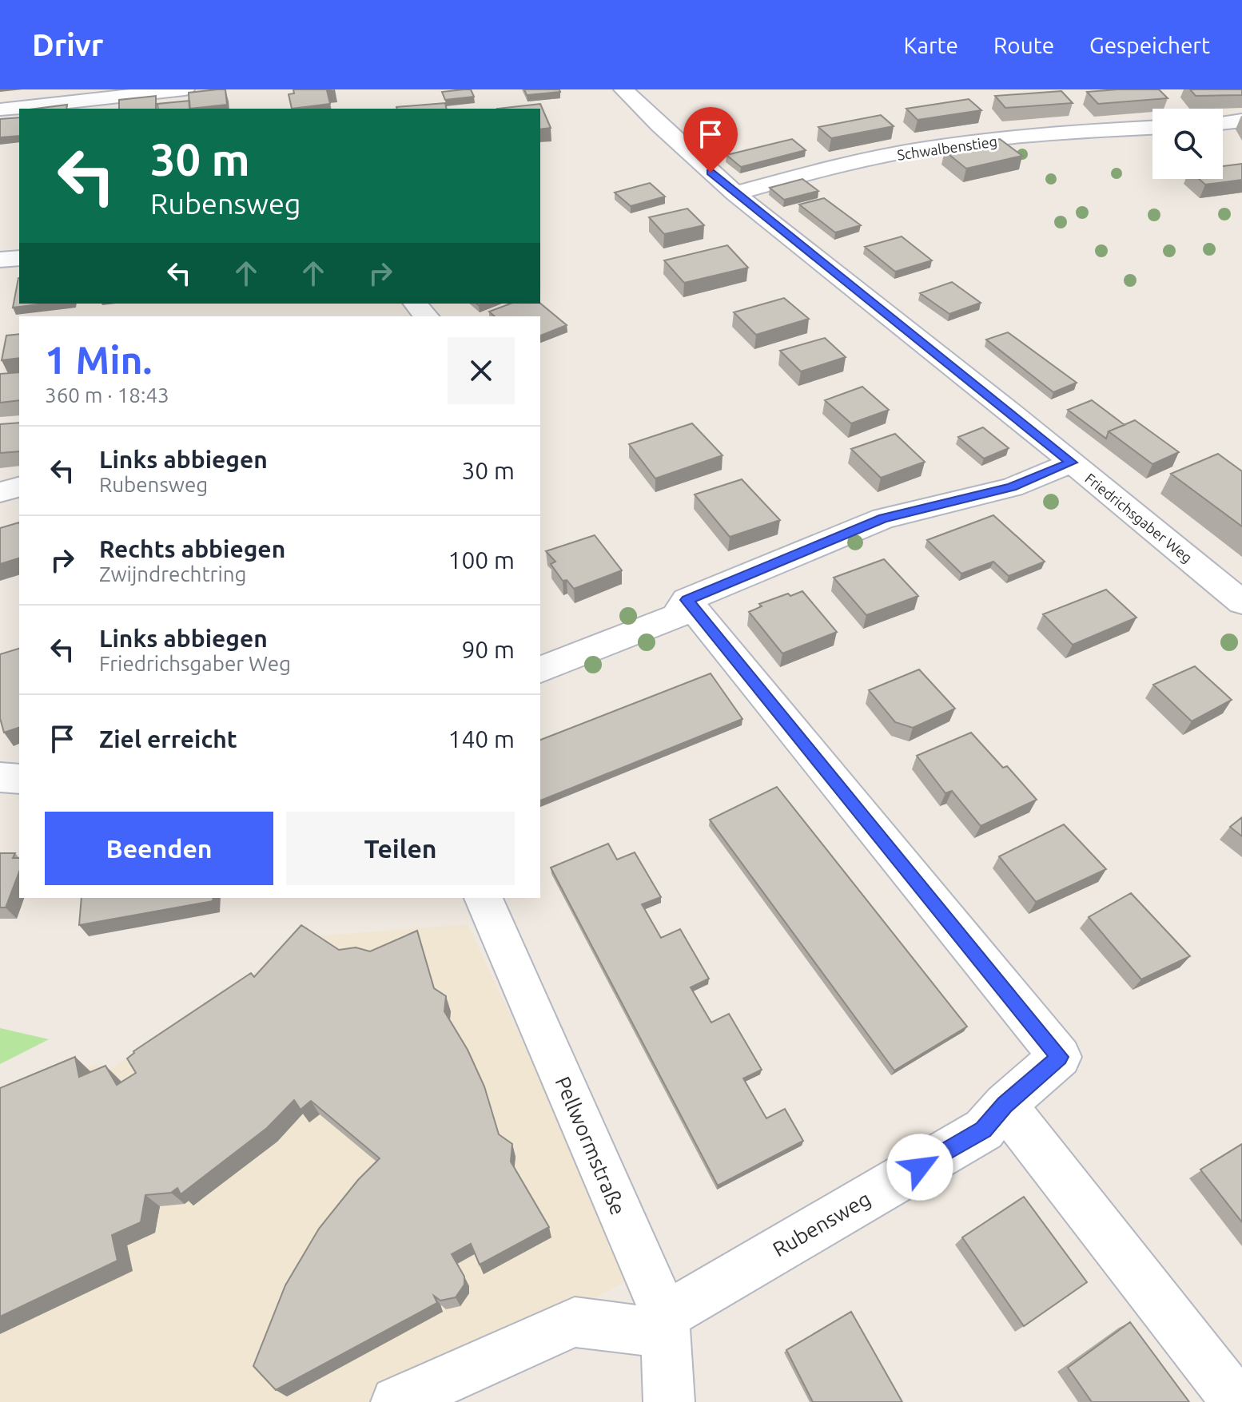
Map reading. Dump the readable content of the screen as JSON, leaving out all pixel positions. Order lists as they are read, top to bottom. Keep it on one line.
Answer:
{"streets":{"street":["Schwalbenstieg","Friedrichsgaber Weg","Pellwormstraße","Rubensweg"]},"crossings":[["Schwalbenstieg","Friedrichsgaber Weg"],["Pellwormstraße","Rubensweg"]],"page":{"header":"Drivr","nav":["Karte","Route","Gespeichert"],"turn":["30 m","Rubensweg"],"heading":["1 Min.","360 m · 18:43"],"list":[{"name":"Links abbiegen","note":"Rubensweg","value":"30 m"},{"name":"Rechts abbiegen","note":"Zwijndrechtring","value":"100 m"},{"name":"Links abbiegen","note":"Friedrichsgaber Weg","value":"90 m"},{"name":"Ziel erreicht","value":"140 m"}],"buttons":["Beenden","Teilen"]}}
